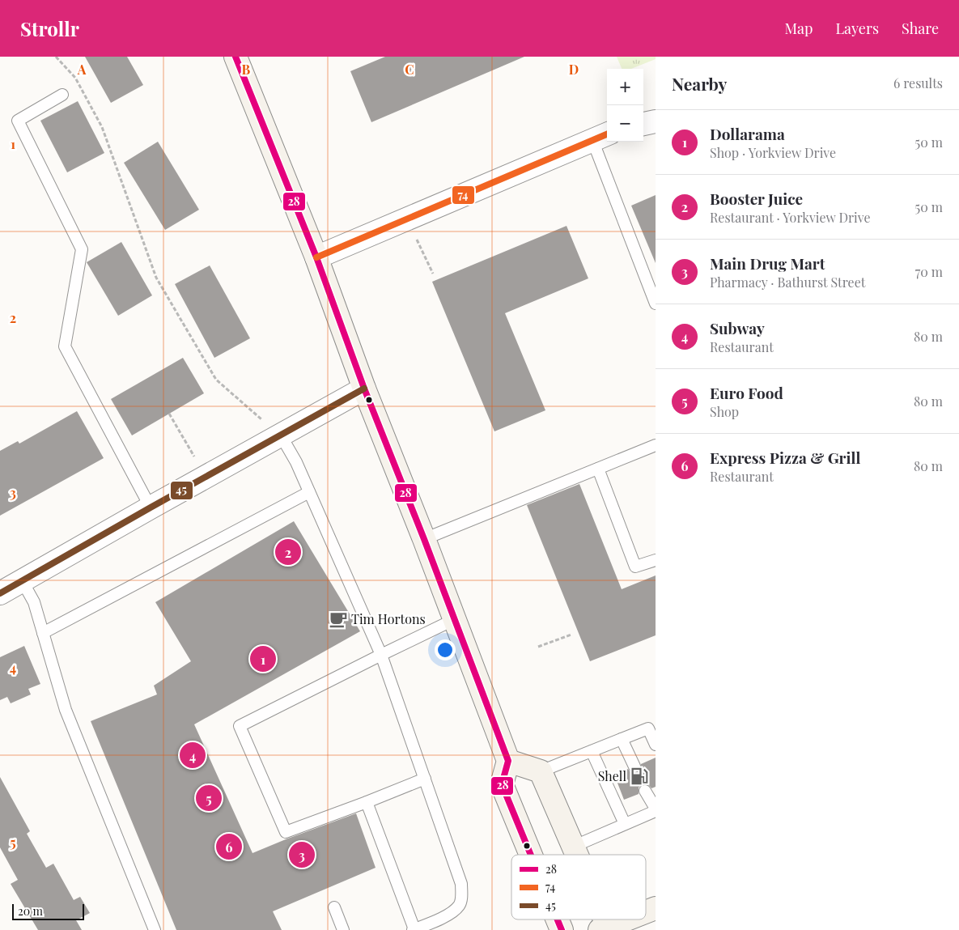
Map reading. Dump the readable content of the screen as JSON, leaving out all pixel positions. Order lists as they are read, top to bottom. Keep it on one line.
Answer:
{"places":{"cafe":["Tim Hortons"],"fuel station":["Shell"]},"lines":["transit line 28","transit line 74","transit line 45"],"legend":["28","74","45"],"scale_bar":"20 m","page":{"header":"Strollr","nav":["Map","Layers","Share"],"heading":["Nearby","6 results"],"map_buttons":["+","−"],"list":[{"mark":"1","name":"Dollarama","note":"Shop · Yorkview Drive","value":"50 m"},{"mark":"2","name":"Booster Juice","note":"Restaurant · Yorkview Drive","value":"50 m"},{"mark":"3","name":"Main Drug Mart","note":"Pharmacy · Bathurst Street","value":"70 m"},{"mark":"4","name":"Subway","note":"Restaurant","value":"80 m"},{"mark":"5","name":"Euro Food","note":"Shop","value":"80 m"},{"mark":"6","name":"Express Pizza & Grill","note":"Restaurant","value":"80 m"}],"pins":["2","1","4","5","6","3"],"scale":"20 m"},"grid":{"columns":["A","B","C","D"],"rows":["1","2","3","4","5"]}}
